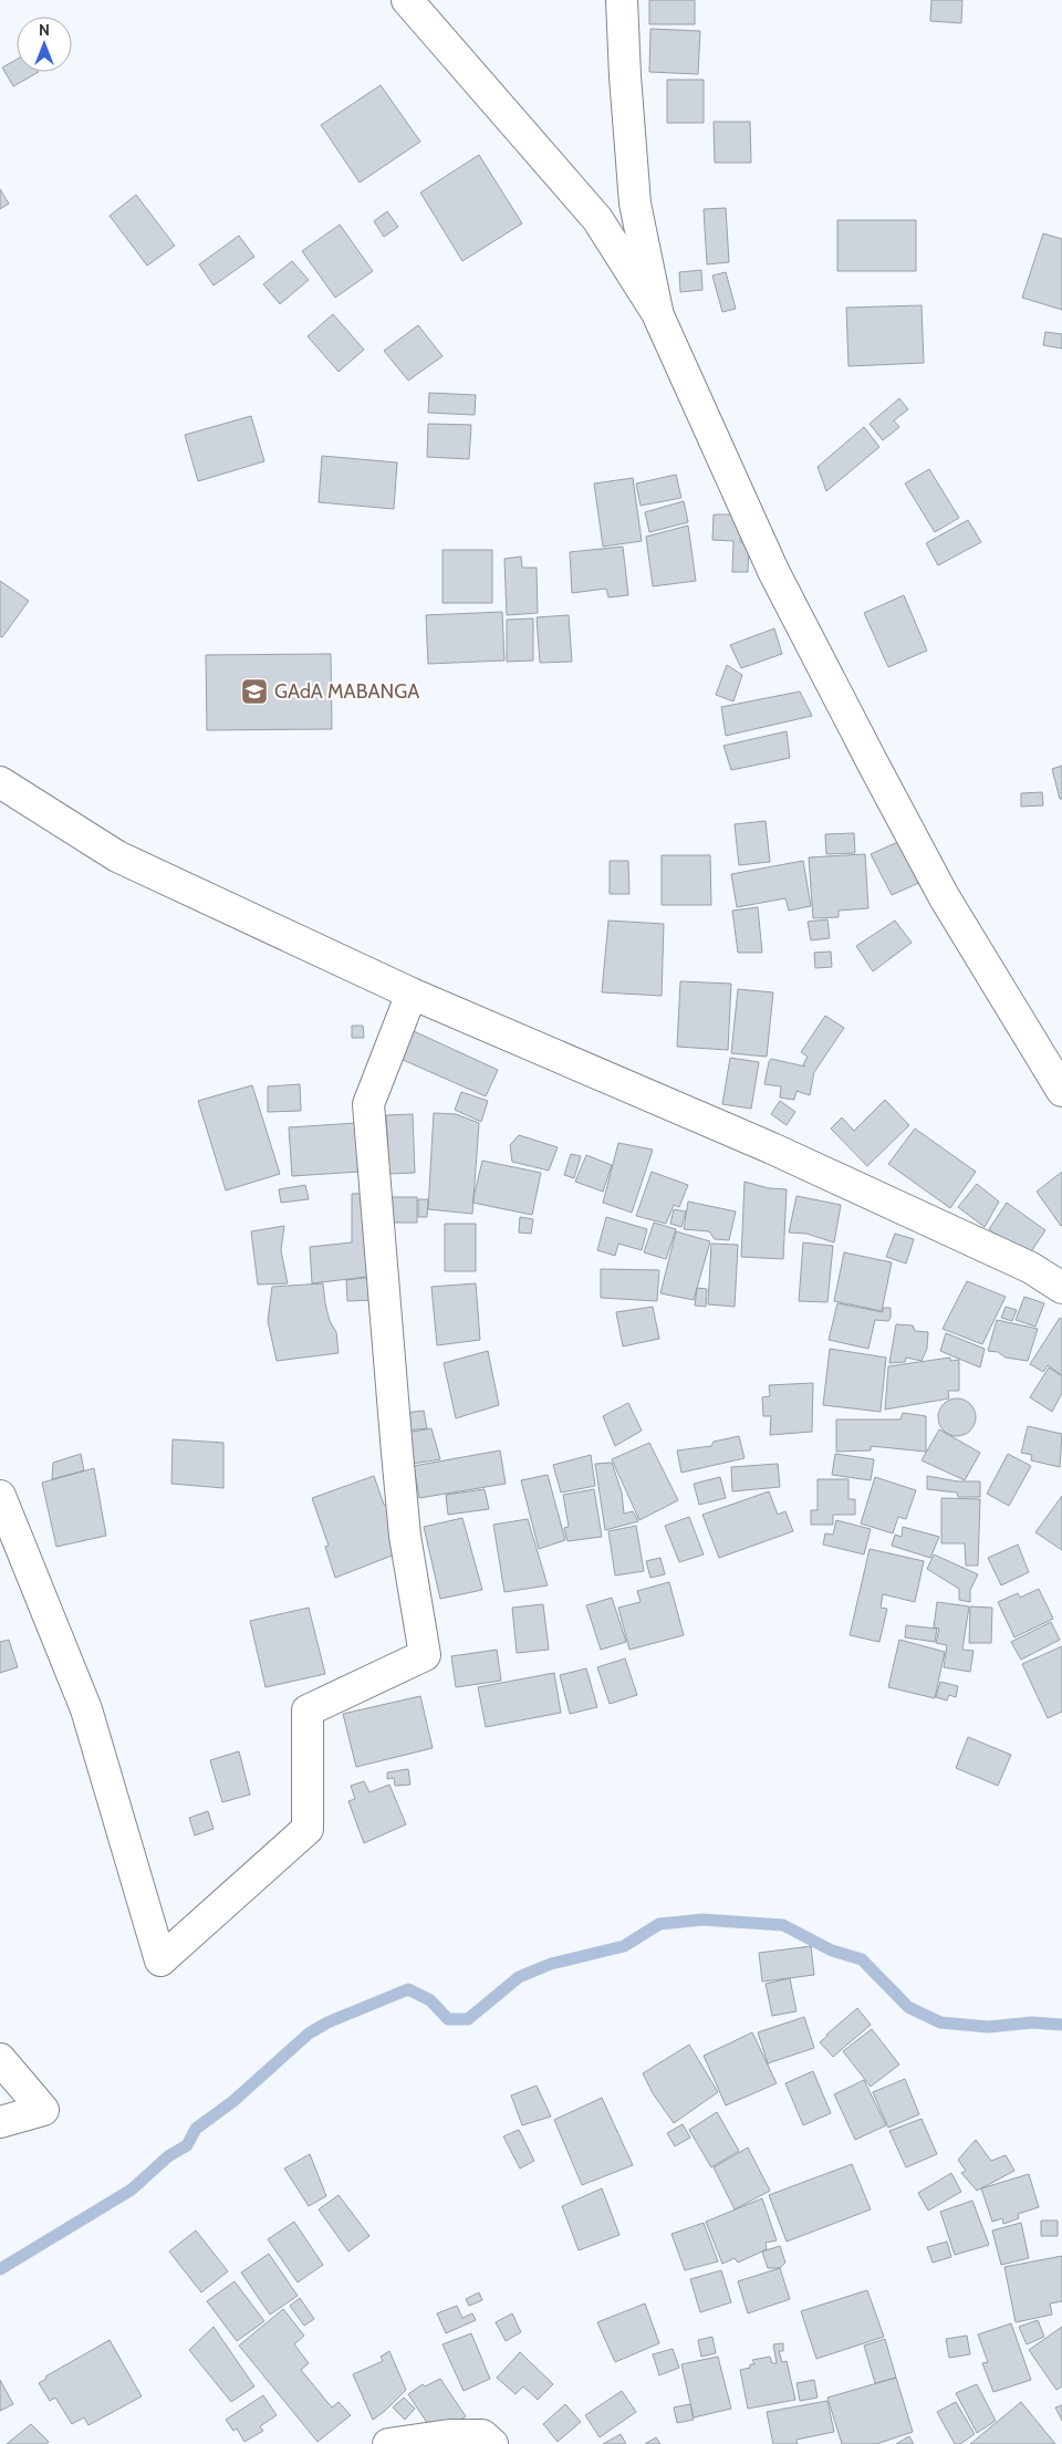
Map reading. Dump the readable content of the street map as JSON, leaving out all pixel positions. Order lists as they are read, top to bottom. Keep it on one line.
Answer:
{"places":{"school or university":["GAdA MABANGA"]},"north":"top"}
